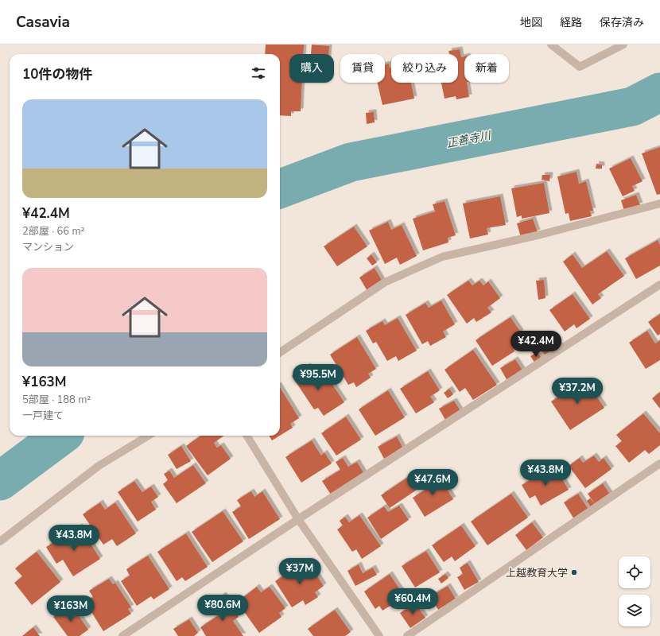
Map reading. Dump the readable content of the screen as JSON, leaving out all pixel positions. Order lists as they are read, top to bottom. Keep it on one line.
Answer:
{"water":["正善寺川"],"places":["上越教育大学"],"page":{"header":"Casavia","nav":["地図","経路","保存済み"],"chip":["購入","賃貸","絞り込み","新着"],"heading":"10件の物件","list":[{"name":"¥42.4M","note":"2部屋 · 66 m² · マンション"},{"name":"¥163M","note":"5部屋 · 188 m² · 一戸建て"}],"price":["¥42.4M","¥95.5M","¥37.2M","¥43.8M","¥47.6M","¥43.8M","¥37M","¥60.4M","¥80.6M","¥163M"]}}
